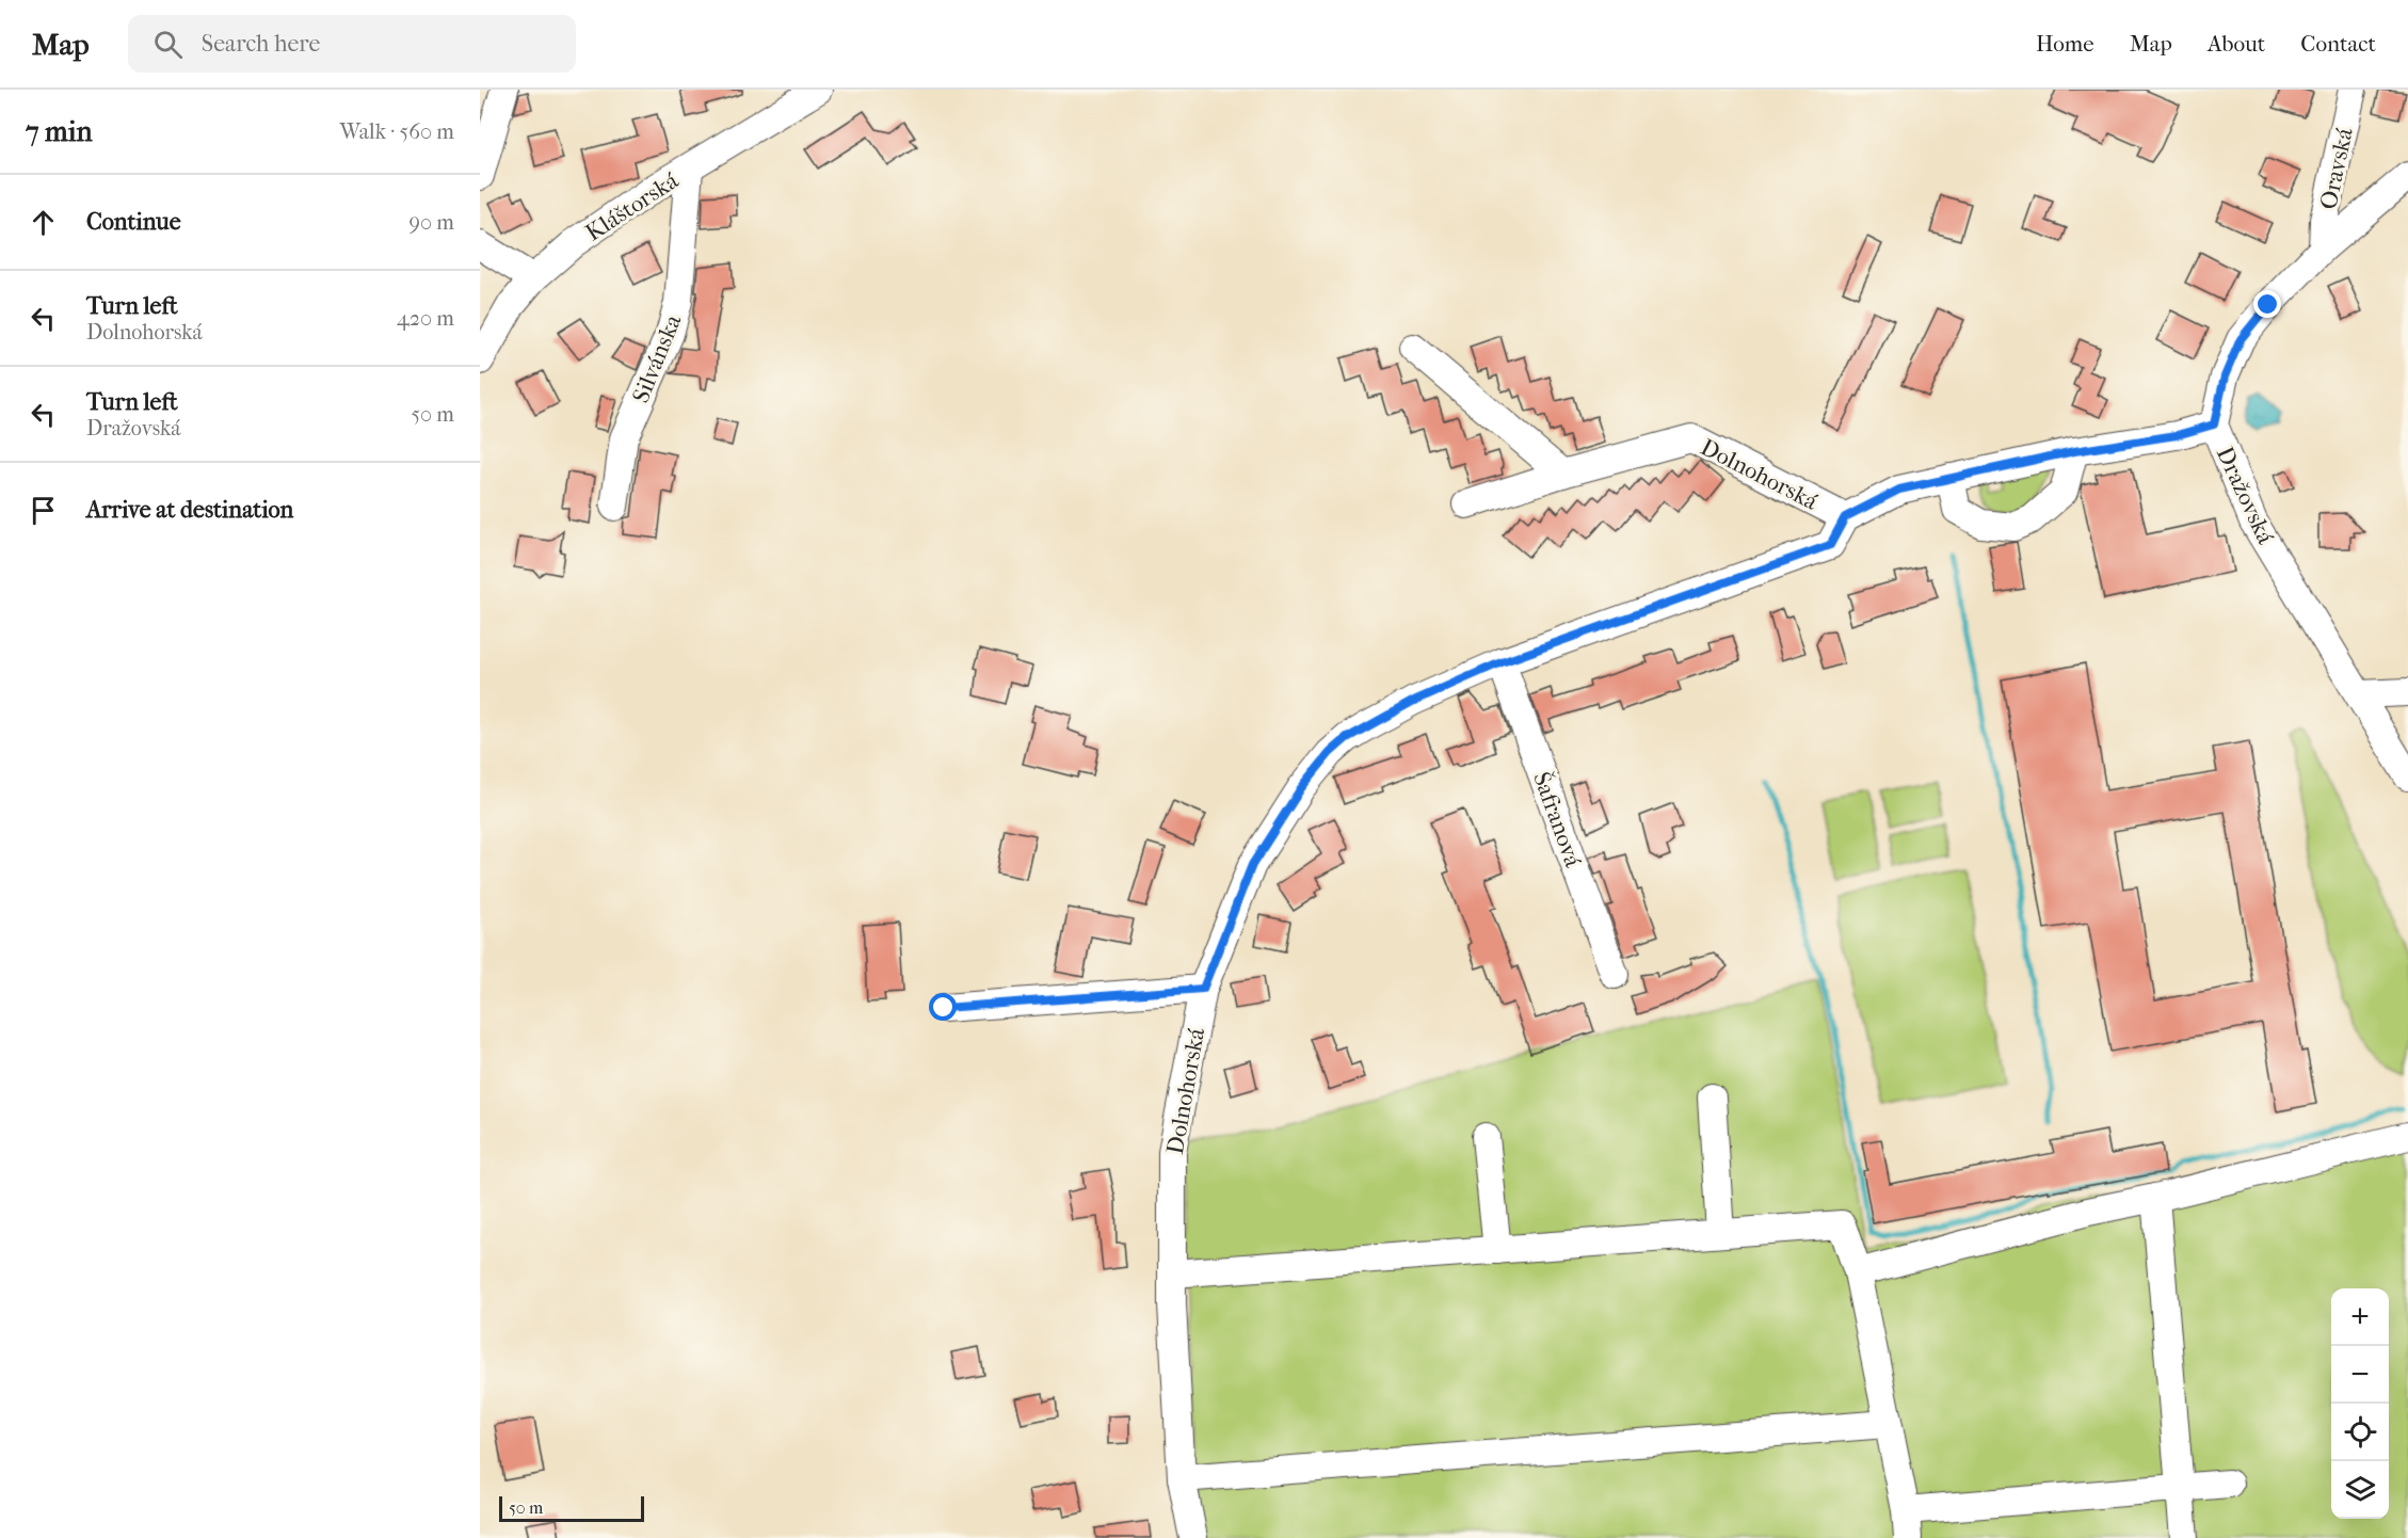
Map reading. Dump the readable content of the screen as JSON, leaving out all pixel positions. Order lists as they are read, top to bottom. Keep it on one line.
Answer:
{"streets":{"street":["Oravská","Kláštorská","Silvánska","Dolnohorská","Dražovská","Šafranová"]},"crossings":[["Oravská","Dražovská"],["Kláštorská","Silvánska"],["Dolnohorská","Dražovská"],["Dolnohorská","Šafranová"]],"scale_bar":"50 m","page":{"header":"Map","search":"Search here","nav":["Home","Map","About","Contact"],"heading":["7 min","Walk · 560 m"],"list":[["Continue","90 m"],["Turn left","Dolnohorská","420 m"],["Turn left","Dražovská","50 m"],"Arrive at destination"],"map_buttons":["+","−"],"scale":"50 m"}}
